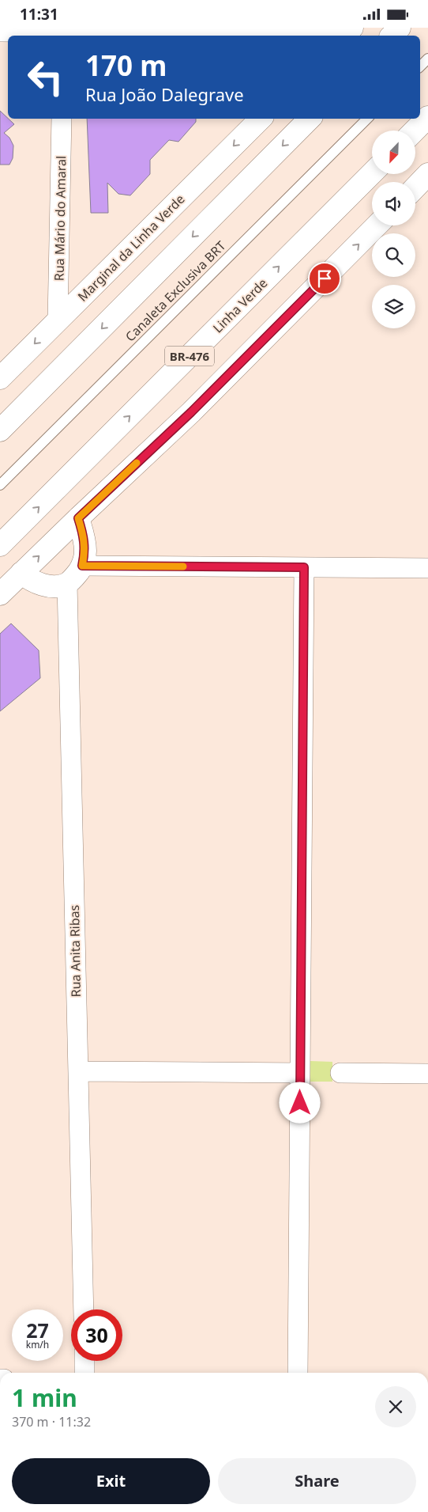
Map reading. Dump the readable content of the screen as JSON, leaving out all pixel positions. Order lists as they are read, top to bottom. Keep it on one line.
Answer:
{"streets":{"main road":["Marginal da Linha Verde","Linha Verde","BR-476"],"street":["Rua Mário do Amaral","Rua Anita Ribas"],"lane":["Canaleta Exclusiva BRT"]},"crossings":[["Rua Mário do Amaral","Marginal da Linha Verde"]],"north":"bottom left","page":{"status":"11:31","turn":["170 m","Rua João Dalegrave"],"speed":"27 km/h","limit":"30","heading":["1 min","370 m · 11:32"],"buttons":["Exit","Share"]}}
